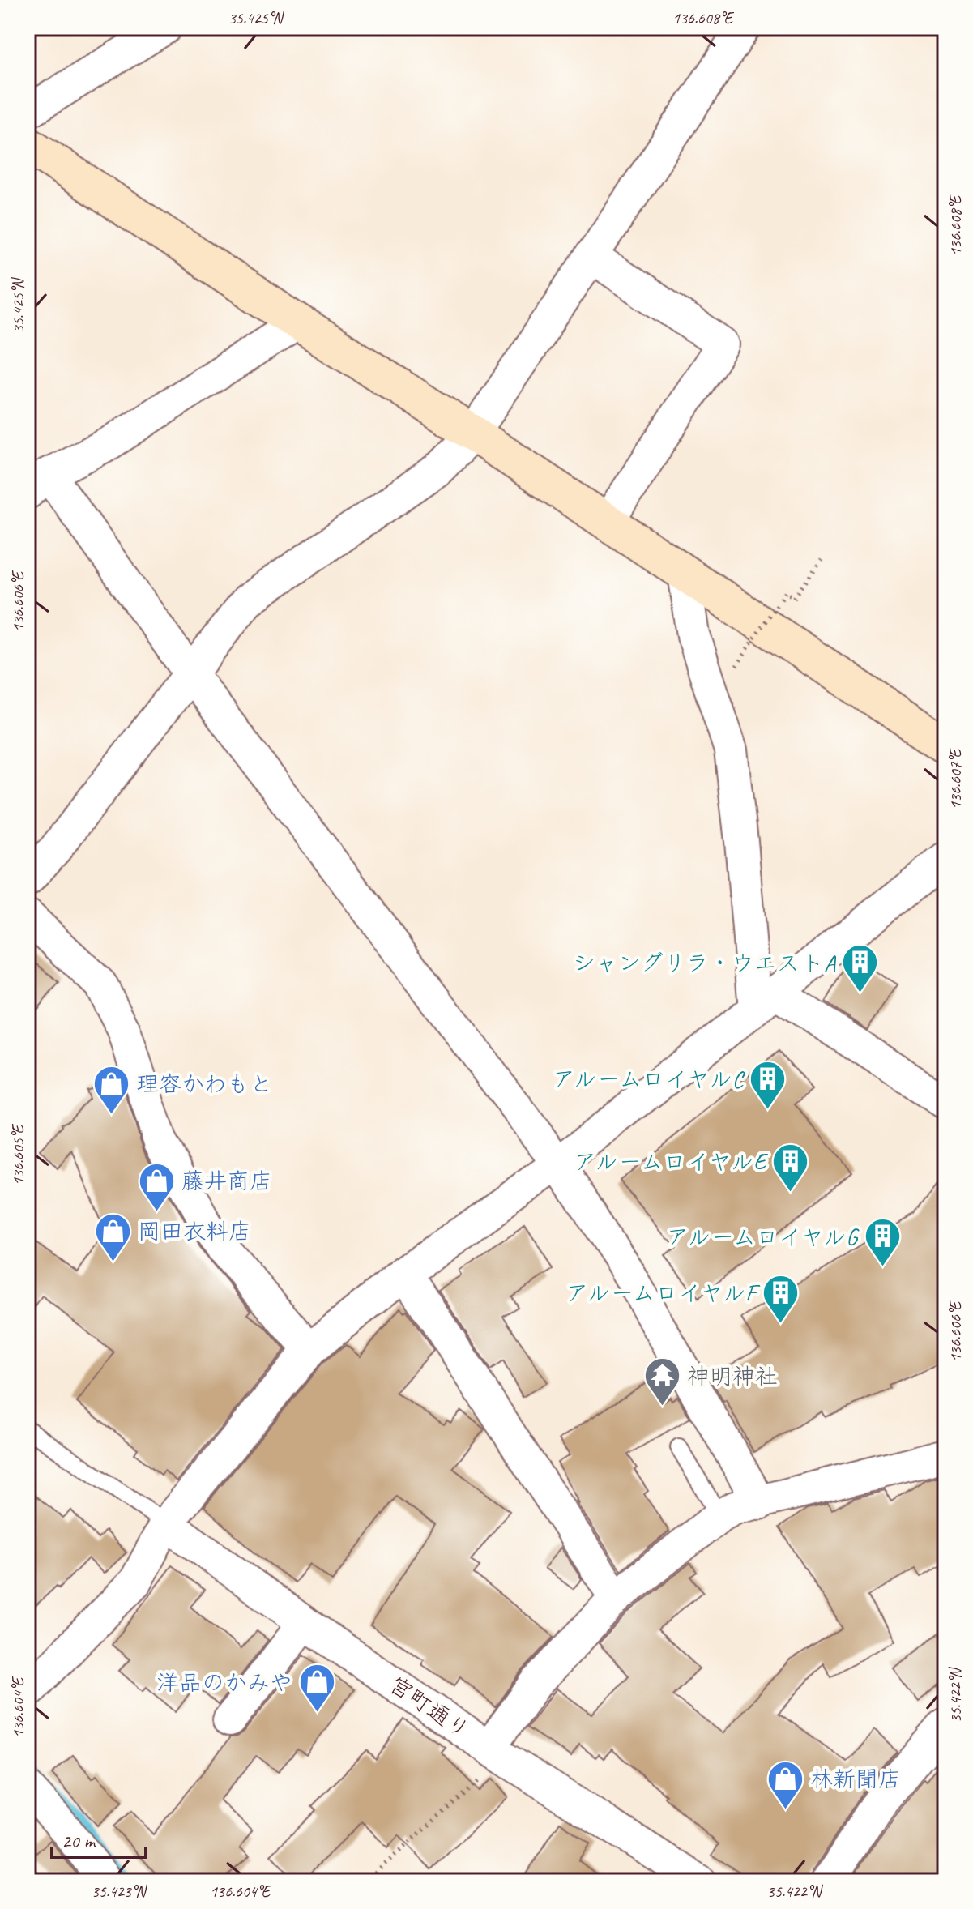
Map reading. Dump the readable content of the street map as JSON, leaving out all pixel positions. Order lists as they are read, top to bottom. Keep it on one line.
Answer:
{"streets":{"street":["宮町通り"]},"places":{"building":["シャングリラ・ウエストA","アルームロイヤルC","アルームロイヤルE","アルームロイヤルG","アルームロイヤルF"],"shop":["理容かわもと","藤井商店","岡田衣料店","洋品のかみや","林新聞店"],"temple":["神明神社"]},"scale_bar":"20 m","coordinates":["35.425°N","136.608°E","136.606°E","136.607°E","136.605°E","35.422°N","136.604°E","35.423°N"]}
